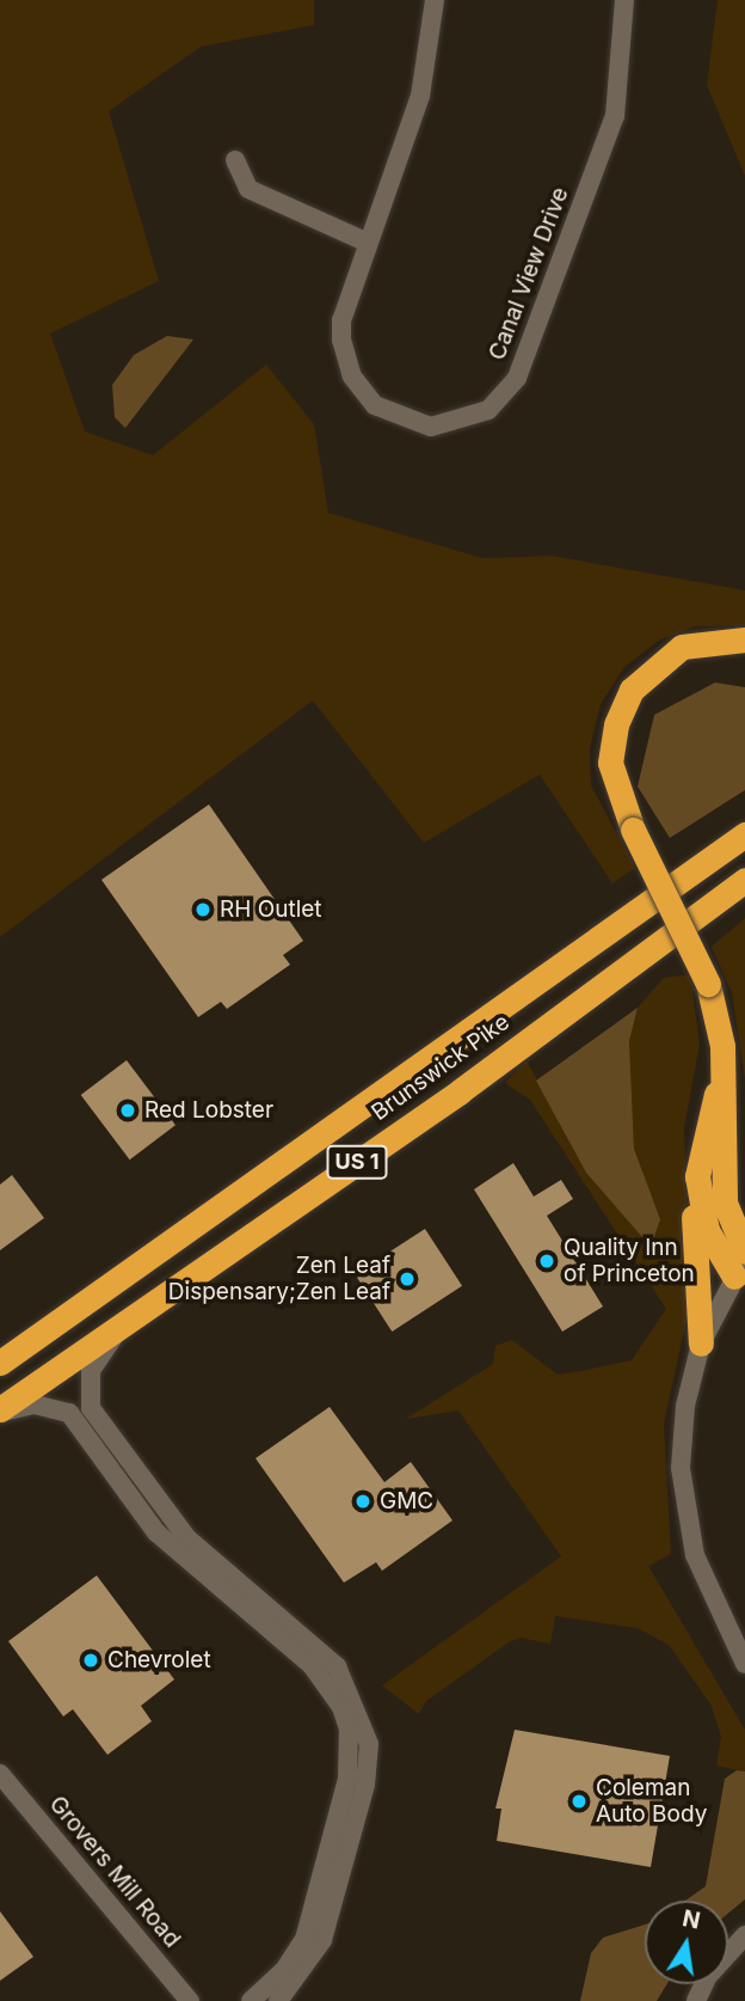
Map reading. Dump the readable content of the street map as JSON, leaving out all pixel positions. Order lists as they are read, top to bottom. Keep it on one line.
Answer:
{"streets":{"highway":["Brunswick Pike","US 1"],"street":["Canal View Drive","Grovers Mill Road"]},"places":["RH Outlet","Red Lobster","Quality Inn of Princeton","Zen Leaf Dispensary;Zen Leaf","GMC","Chevrolet","Coleman Auto Body"],"north":"top"}
